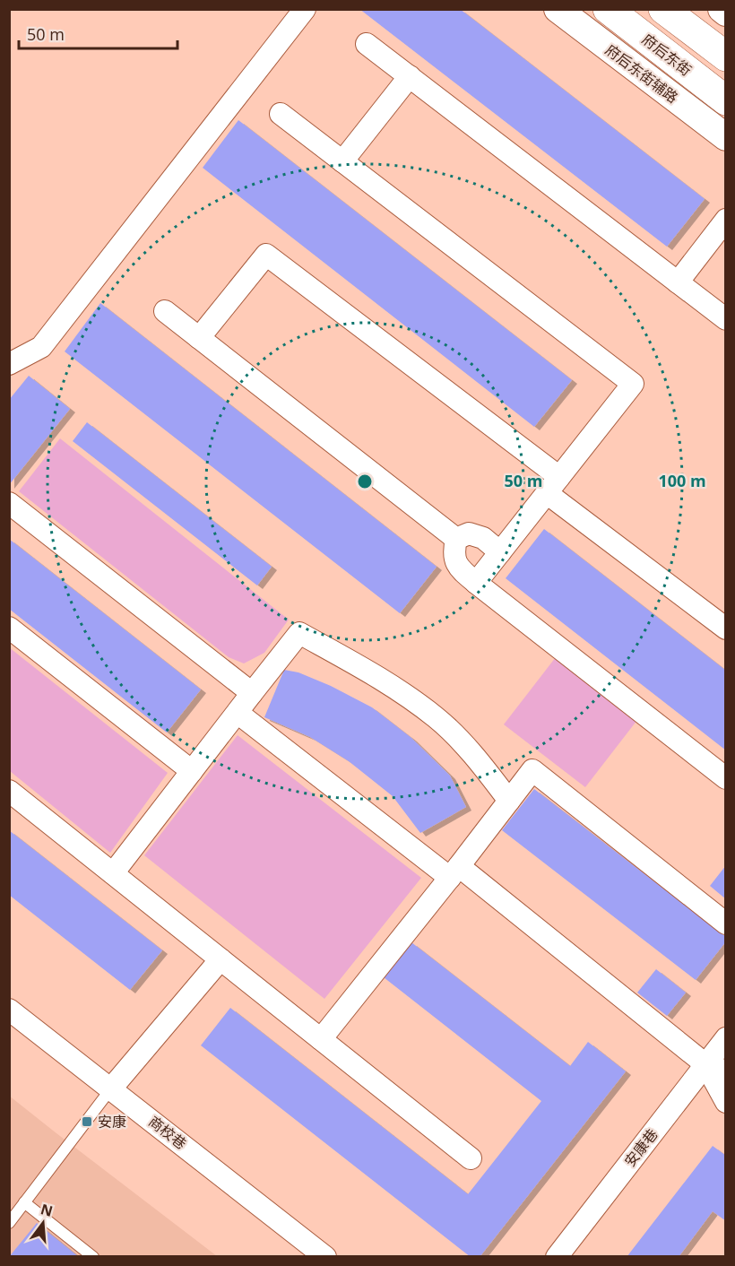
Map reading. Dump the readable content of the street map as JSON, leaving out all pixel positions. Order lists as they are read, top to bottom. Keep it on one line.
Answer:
{"streets":{"main road":["府后东街"],"street":["府后东街辅路","商校巷","安康巷"]},"places":{"transit":["安康"]},"scale_bar":"50 m","north":"top","rings":["50 m","100 m"]}
